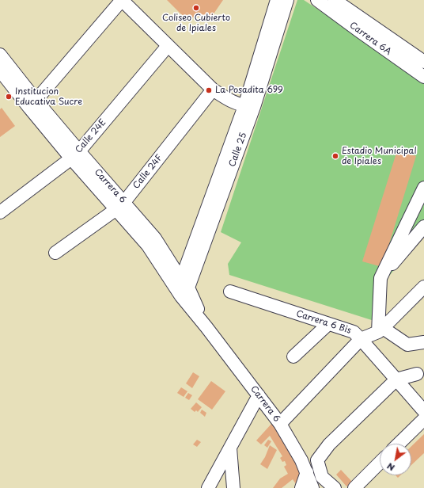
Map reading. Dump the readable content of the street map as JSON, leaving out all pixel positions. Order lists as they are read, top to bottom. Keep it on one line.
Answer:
{"streets":{"street":["Carrera 6A","Calle 24E","Calle 25","Calle 24F","Carrera 6","Carrera 6 Bis"]},"crossings":[["Calle 24E","Carrera 6"],["Calle 25","Carrera 6"],["Calle 24F","Carrera 6"]],"places":["Coliseo Cubierto de Ipiales","La Posadita 699","Institucion Educativa Sucre","Estadio Municipal de Ipiales"],"north":"bottom left"}
